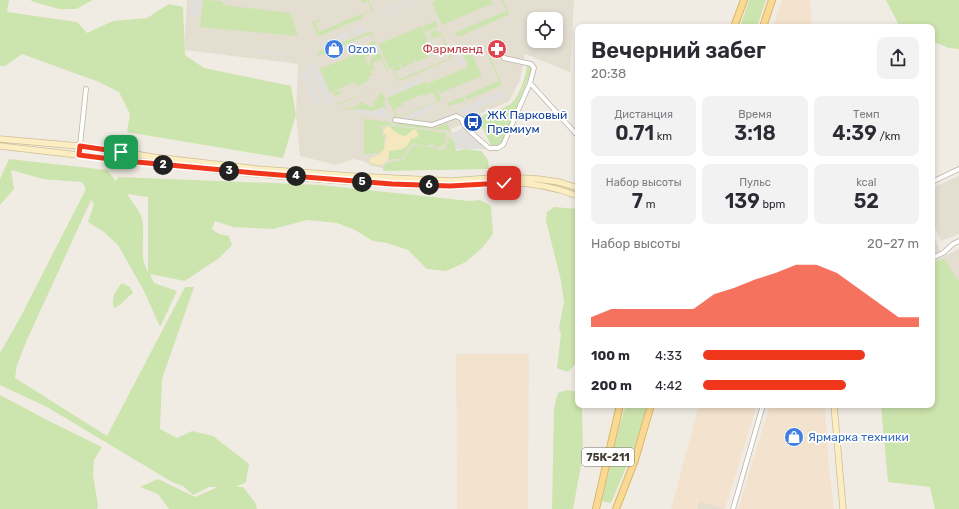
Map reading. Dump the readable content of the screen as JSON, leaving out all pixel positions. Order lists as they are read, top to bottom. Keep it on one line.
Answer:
{"streets":{"main road":["75К-211"]},"places":{"shop":["Ozon","Ярмарка техники"],"pharmacy":["Фармленд"],"bus stop":["ЖК Парковый Премиум"]},"page":{"heading":["Вечерний забег","20:38"],"stats":[["Дистанция","0.71 km"],["Время","3:18"],["Темп","4:39 /km"],["Набор высоты","7 m"],["Пульс","139 bpm"],["kcal","52"]],"pins":["2","3","4","5","6"],"chart":["Набор высоты","20–27 m"],"list":[{"name":"100 m","note":"4:33"},{"name":"200 m","note":"4:42"}]}}
